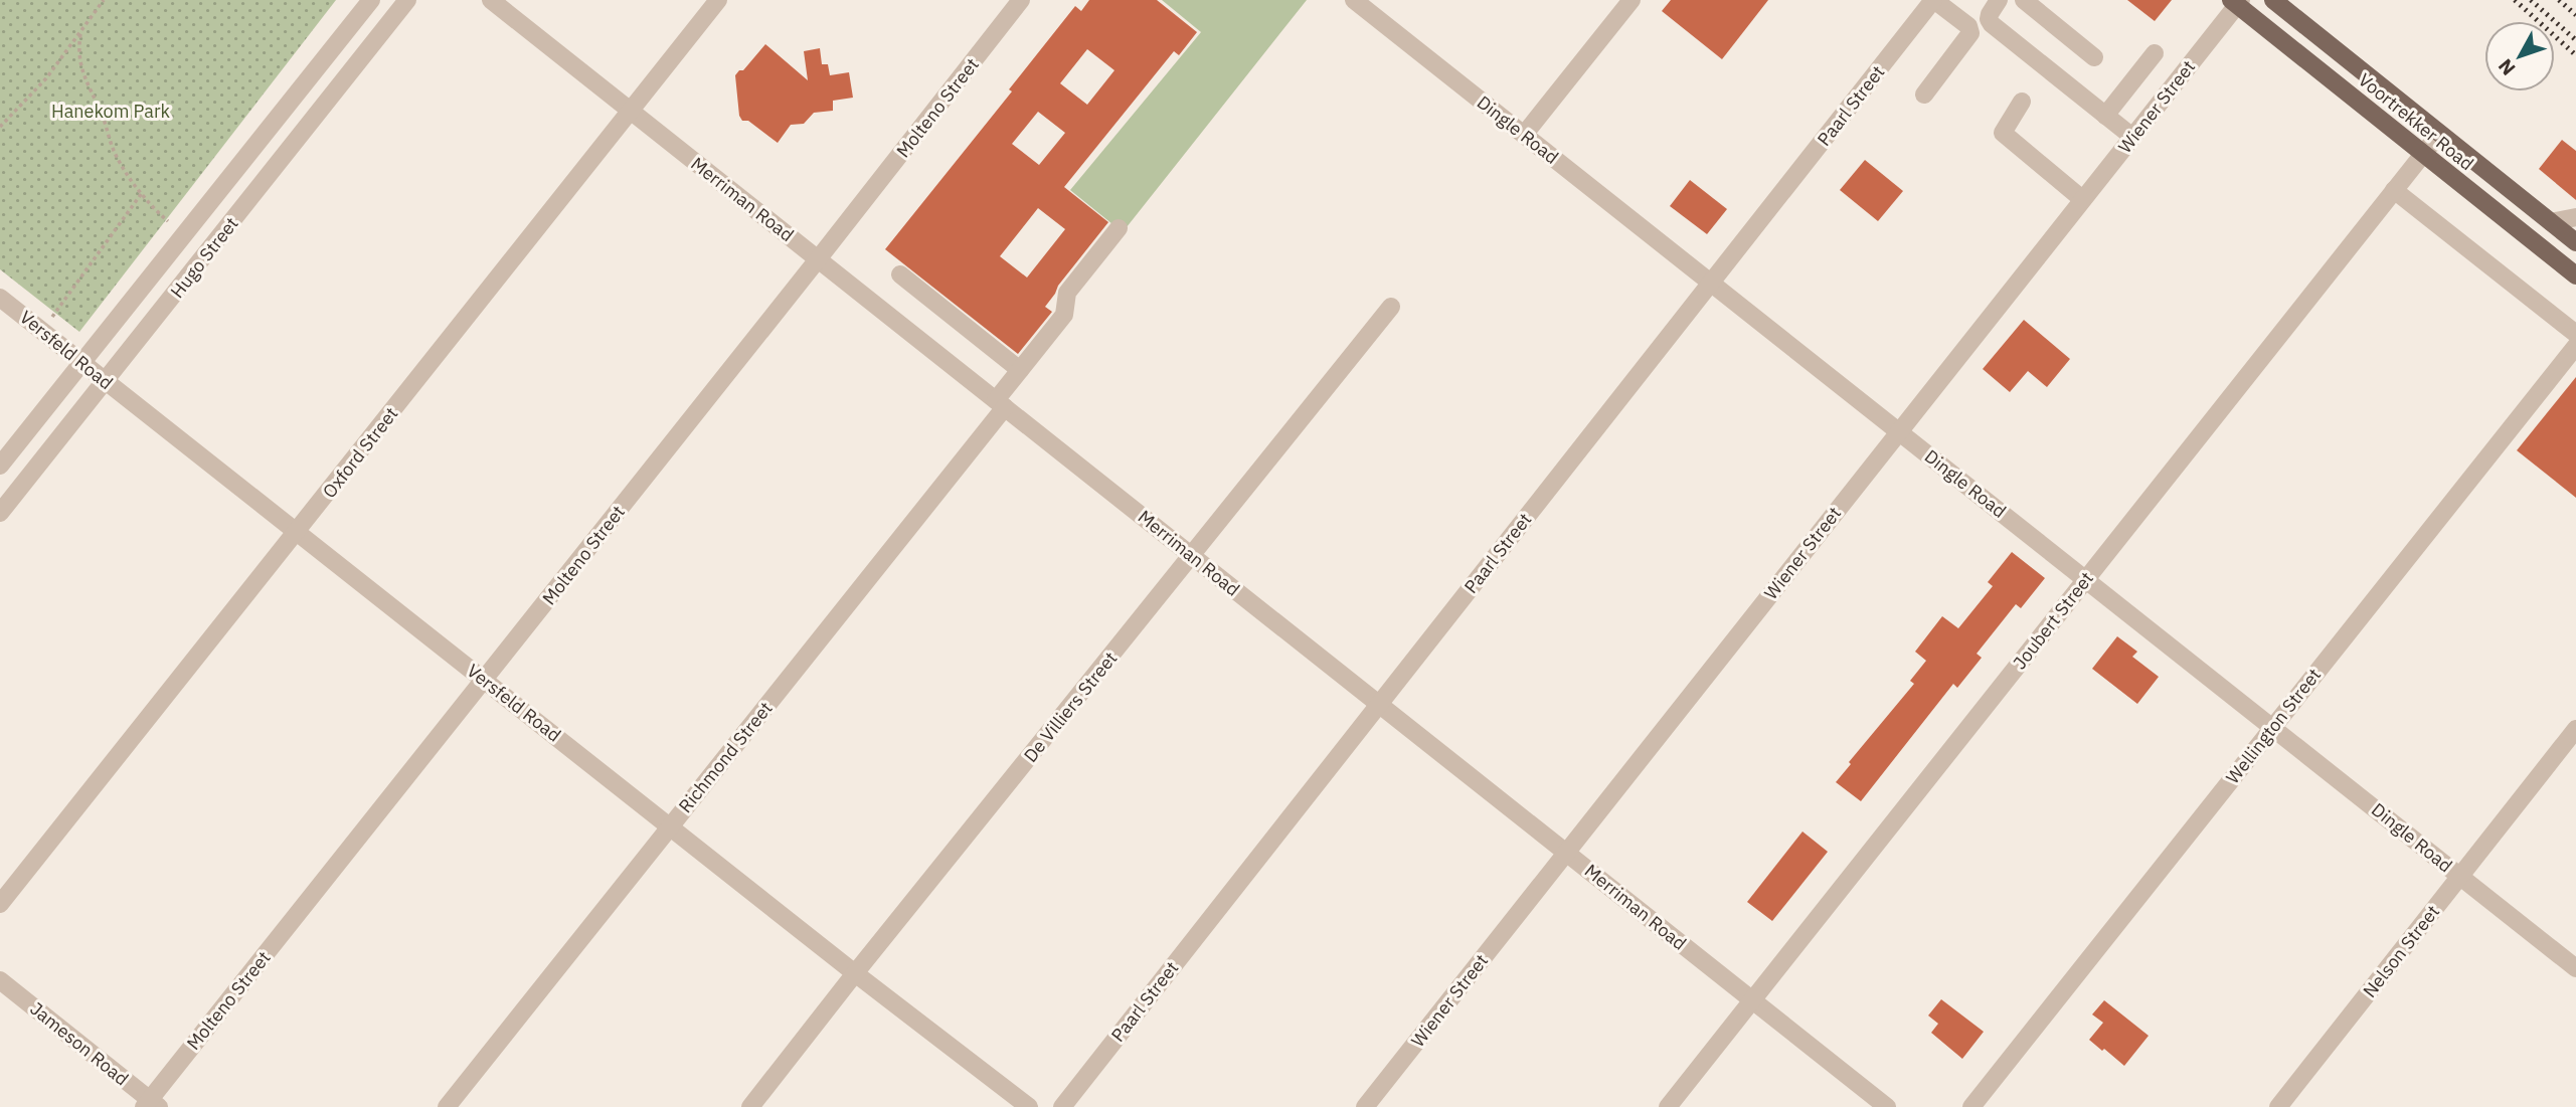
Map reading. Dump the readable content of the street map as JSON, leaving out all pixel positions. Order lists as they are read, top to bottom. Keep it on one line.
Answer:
{"streets":{"main road":["Voortrekker Road"],"street":["Paarl Street","Wiener Street","Molteno Street","Dingle Road","Merriman Road","Hugo Street","Versfeld Road","Oxford Street","Joubert Street","De Villiers Street","Wellington Street","Richmond Street","Nelson Street","Jameson Road"]},"crossings":[["Paarl Street","Dingle Road"],["Paarl Street","Merriman Road"],["Wiener Street","Voortrekker Road"],["Wiener Street","Dingle Road"],["Wiener Street","Merriman Road"],["Molteno Street","Merriman Road"],["Molteno Street","Versfeld Road"],["Molteno Street","Jameson Road"],["Voortrekker Road","Joubert Street"],["Dingle Road","Joubert Street"],["Dingle Road","Wellington Street"],["Dingle Road","Nelson Street"],["Merriman Road","Oxford Street"],["Merriman Road","Joubert Street"],["Merriman Road","De Villiers Street"],["Merriman Road","Richmond Street"],["Hugo Street","Versfeld Road"],["Versfeld Road","Oxford Street"],["Versfeld Road","De Villiers Street"],["Versfeld Road","Richmond Street"]],"parks":["Hanekom Park"],"north":"bottom left"}
